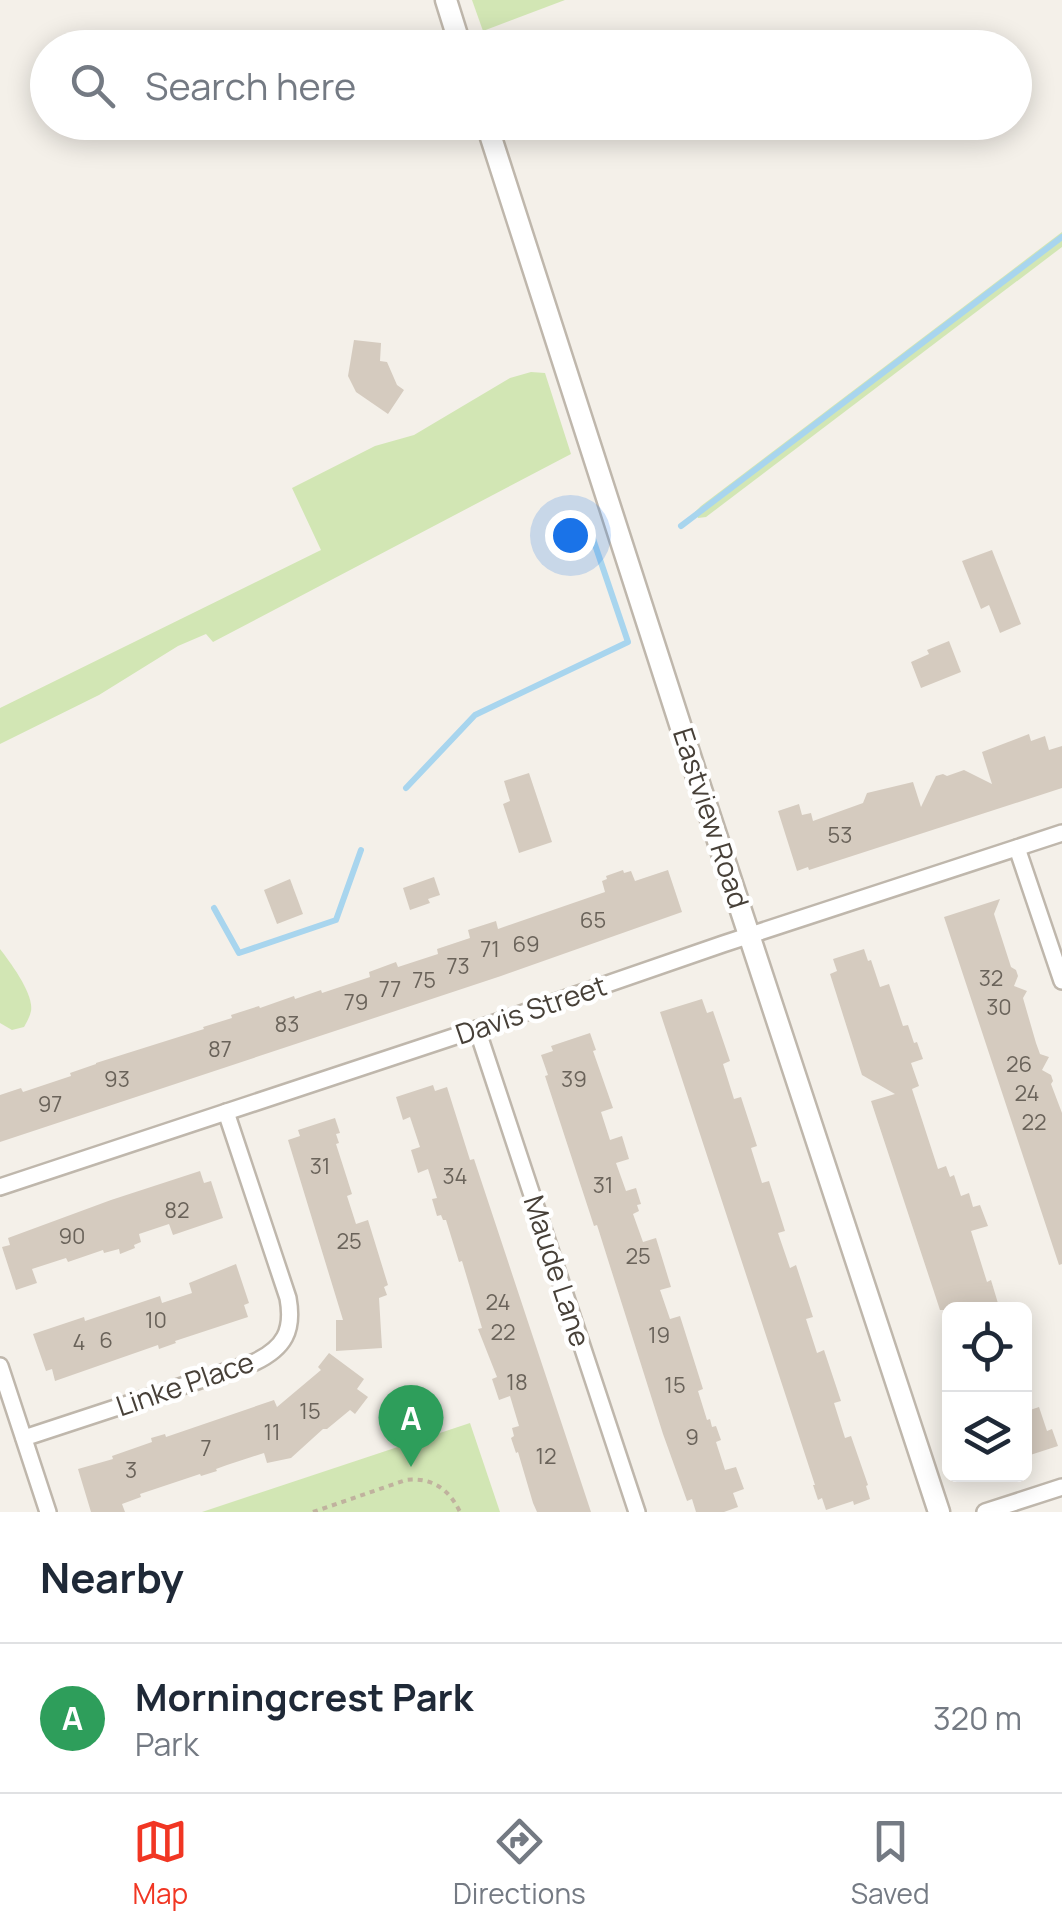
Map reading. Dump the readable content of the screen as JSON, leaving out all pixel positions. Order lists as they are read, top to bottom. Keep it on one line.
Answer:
{"streets":{"street":["Eastview Road","Davis Street","Maude Lane","Linke Place"]},"crossings":[["Eastview Road","Davis Street"],["Davis Street","Maude Lane"],["Davis Street","Linke Place"]],"house_numbers":["53","65","69","71","73","32","75","77","79","30","83","87","26","93","39","24","97","22","31","34","31","82","90","25","25","24","10","22","19","6","4","18","15","15","11","9","7","12","3"],"page":{"search":"Search here","pins":"A","heading":"Nearby","list":[{"mark":"A","name":"Morningcrest Park","note":"Park","value":"320 m"}],"nav":["Map","Directions","Saved"]}}
